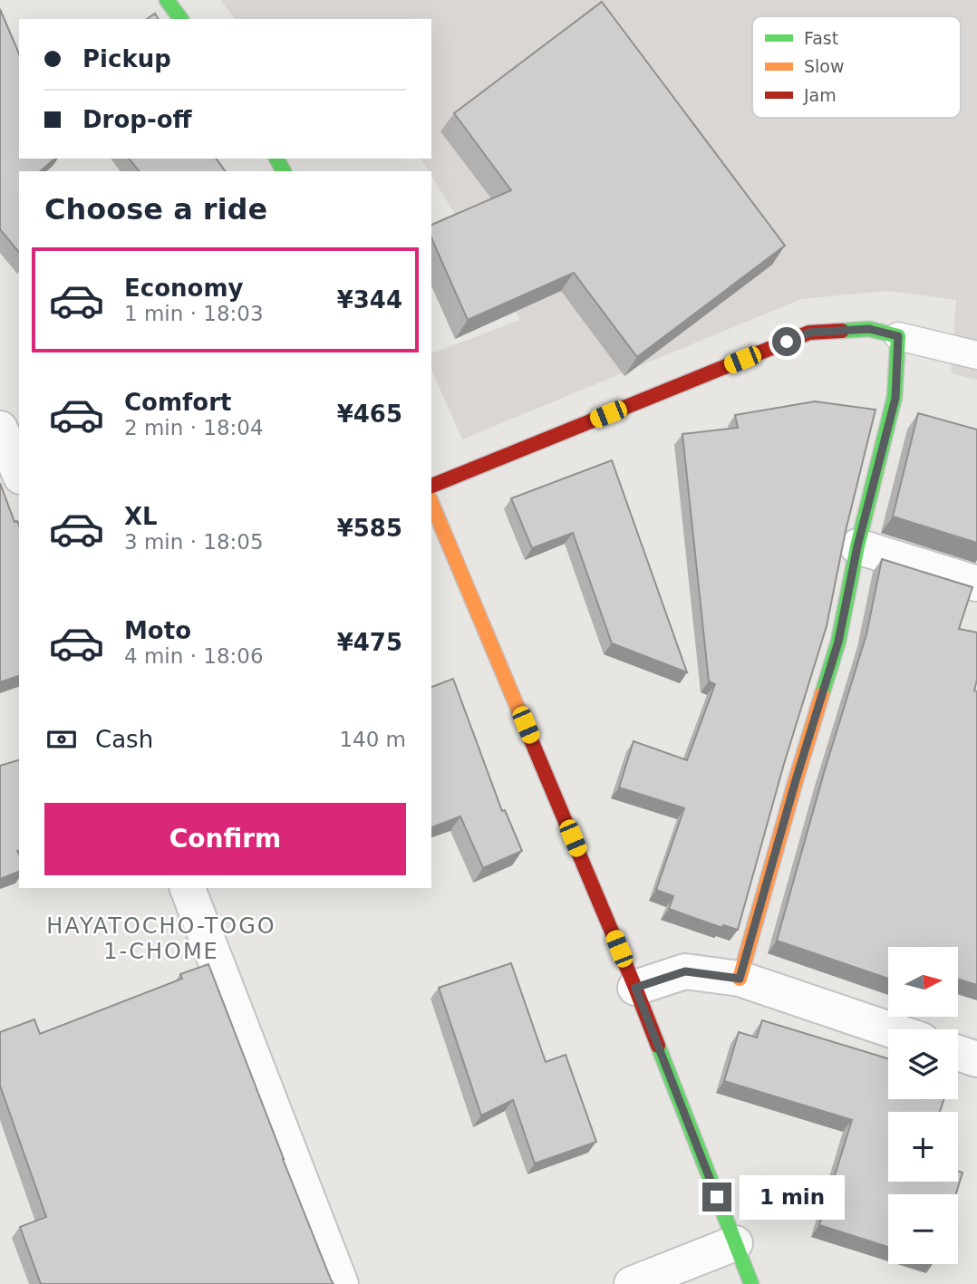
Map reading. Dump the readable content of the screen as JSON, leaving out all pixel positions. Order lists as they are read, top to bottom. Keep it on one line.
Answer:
{"districts":["HAYATOCHO-TOGO 1-CHOME"],"legend":["Fast","Slow","Jam"],"north":"right","page":{"banner":["Pickup","Drop-off"],"heading":"Choose a ride","list":[{"name":"Economy","note":"1 min · 18:03","value":"¥344"},{"name":"Comfort","note":"2 min · 18:04","value":"¥465"},{"name":"XL","note":"3 min · 18:05","value":"¥585"},{"name":"Moto","note":"4 min · 18:06","value":"¥475"}],"pay":["Cash","140 m"],"buttons":"Confirm","map_buttons":["+","−"],"bubble":"1 min"}}
